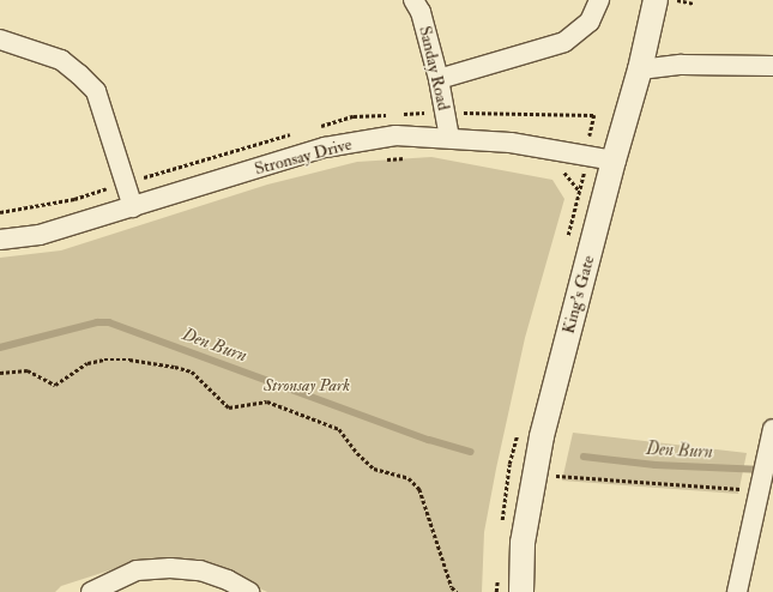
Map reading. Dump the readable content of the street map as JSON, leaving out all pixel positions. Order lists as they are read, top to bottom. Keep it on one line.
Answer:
{"streets":{"street":["Sanday Road","Stronsay Drive","King's Gate"]},"crossings":[["Sanday Road","Stronsay Drive"],["Stronsay Drive","King's Gate"]],"water":["Den Burn"],"parks":["Stronsay Park"]}
